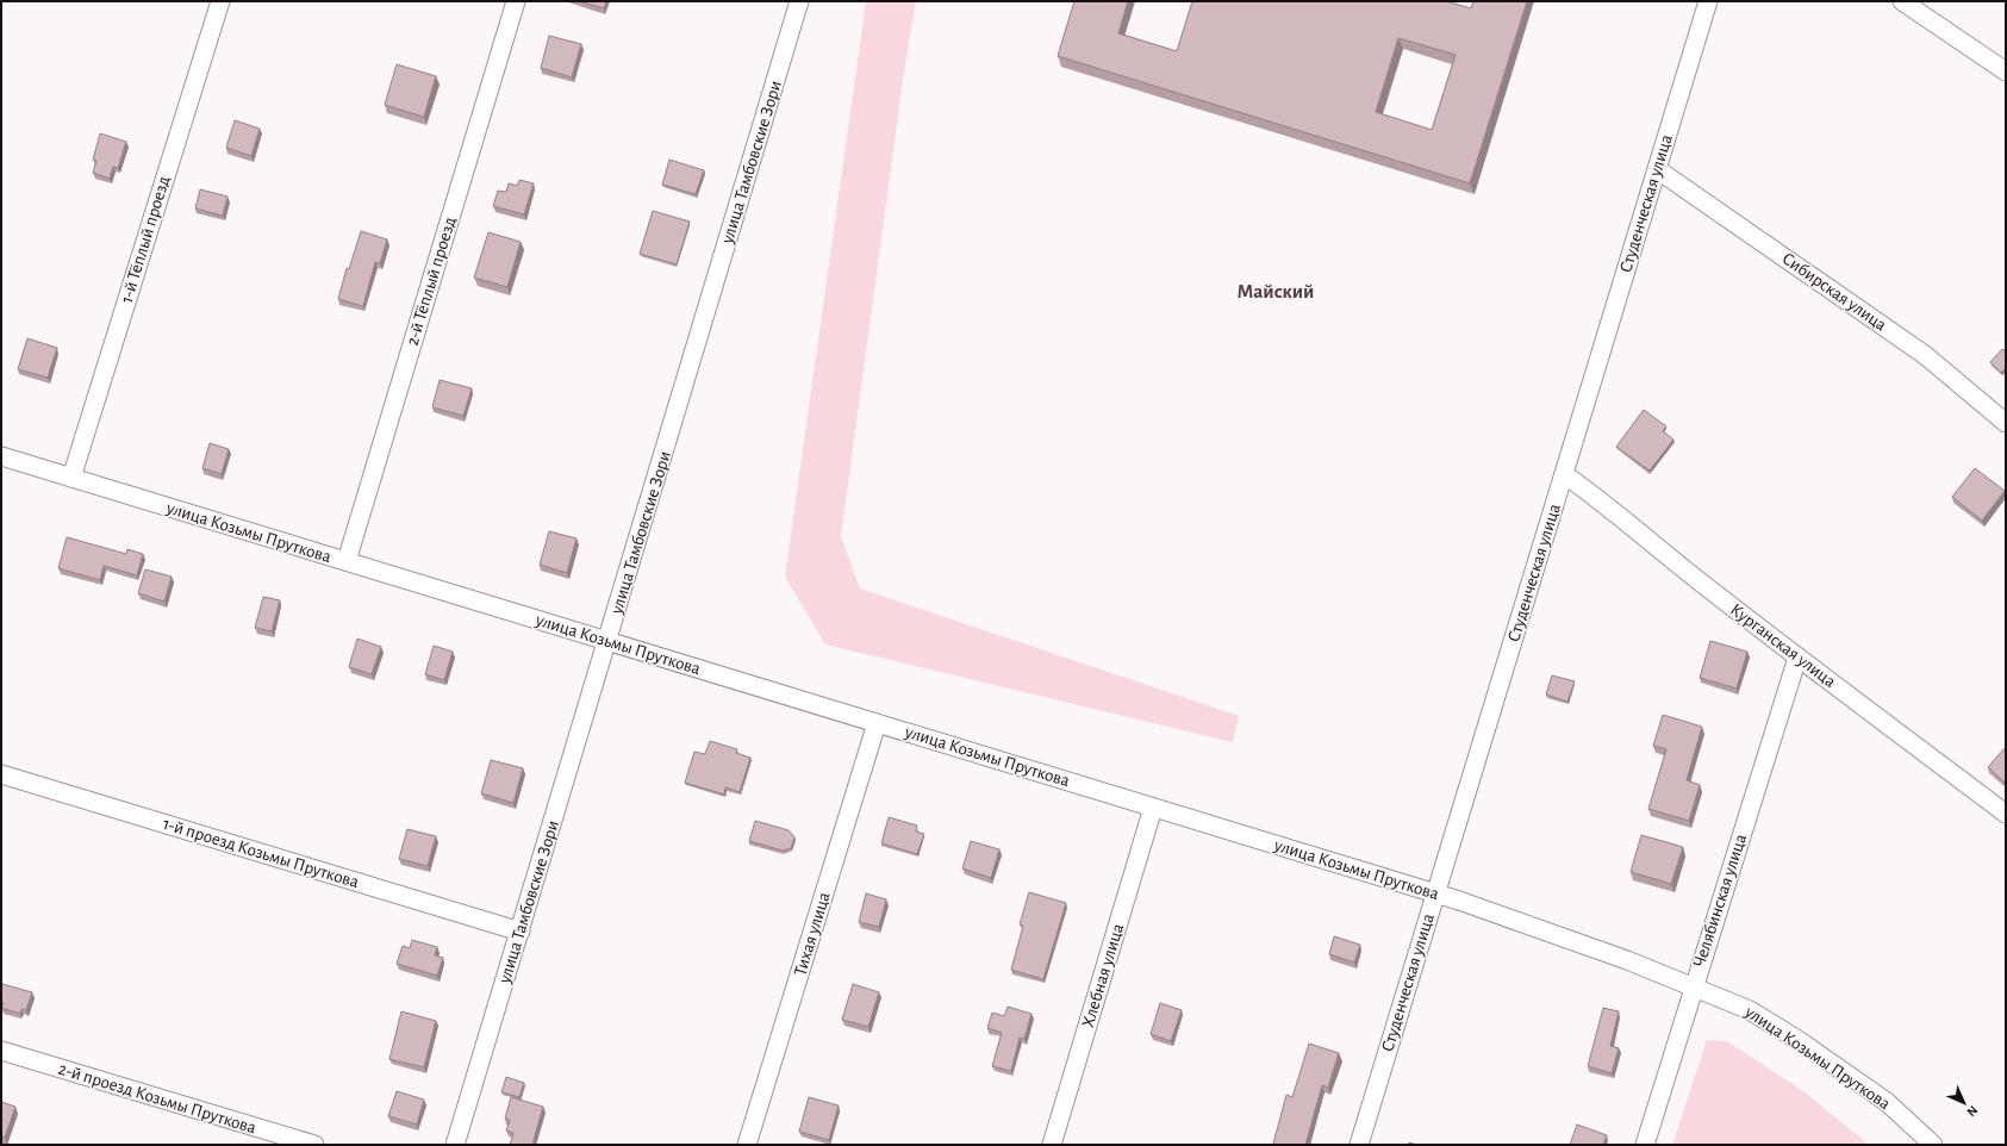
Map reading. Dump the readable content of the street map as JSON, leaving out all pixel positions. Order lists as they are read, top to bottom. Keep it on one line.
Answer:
{"streets":{"street":["улица Тамбовские Зори","Студенческая улица","1-й Тёплый проезд","2-й Тёплый проезд","Сибирская улица","улица Козьмы Пруткова","Курганская улица","1-й проезд Козьмы Пруткова","Челябинская улица","Тихая улица","Хлебная улица","2-й проезд Козьмы Пруткова"]},"crossings":[["улица Тамбовские Зори","улица Козьмы Пруткова"],["улица Тамбовские Зори","1-й проезд Козьмы Пруткова"],["Студенческая улица","Сибирская улица"],["Студенческая улица","улица Козьмы Пруткова"],["Студенческая улица","Курганская улица"],["1-й Тёплый проезд","улица Козьмы Пруткова"],["2-й Тёплый проезд","улица Козьмы Пруткова"],["улица Козьмы Пруткова","Челябинская улица"],["улица Козьмы Пруткова","Тихая улица"],["улица Козьмы Пруткова","Хлебная улица"],["Курганская улица","Челябинская улица"]],"districts":["Майский"],"north":"bottom right"}
